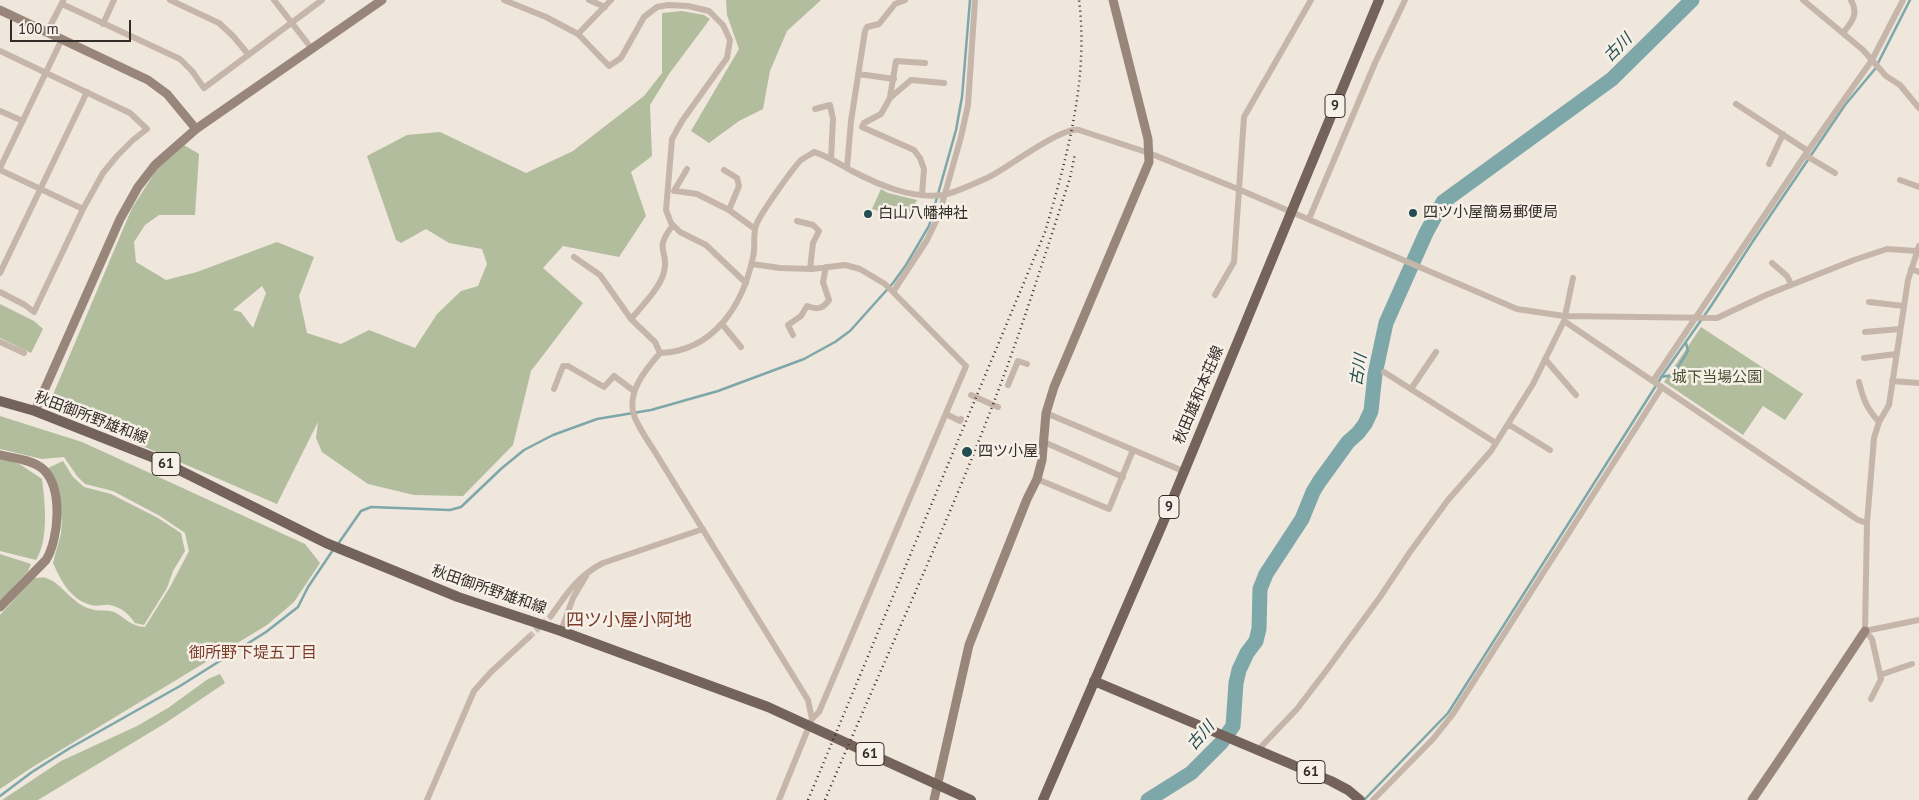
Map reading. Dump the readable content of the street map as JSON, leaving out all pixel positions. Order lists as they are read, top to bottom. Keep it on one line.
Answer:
{"streets":{"main road":["9","秋田雄和本荘線","秋田御所野雄和線","61"]},"crossings":[["秋田雄和本荘線","61"]],"districts":["四ツ小屋小阿地","御所野下堤五丁目"],"water":["古川"],"parks":["城下当場公園"],"places":["四ツ小屋簡易郵便局","白山八幡神社","四ツ小屋"],"scale_bar":"100 m"}
